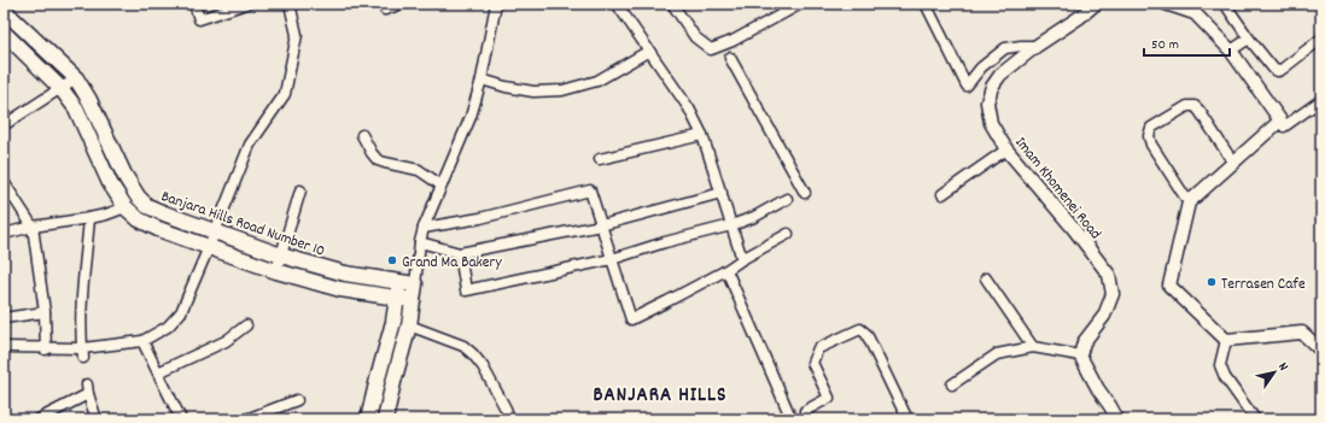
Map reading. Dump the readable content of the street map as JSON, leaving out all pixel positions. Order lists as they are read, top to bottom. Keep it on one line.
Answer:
{"streets":{"main road":["Banjara Hills Road Number 10"],"street":["Imam Khomenei Road"]},"districts":["BANJARA HILLS"],"places":["Grand Ma Bakery","Terrasen Cafe"],"scale_bar":"50 m","north":"top right"}
